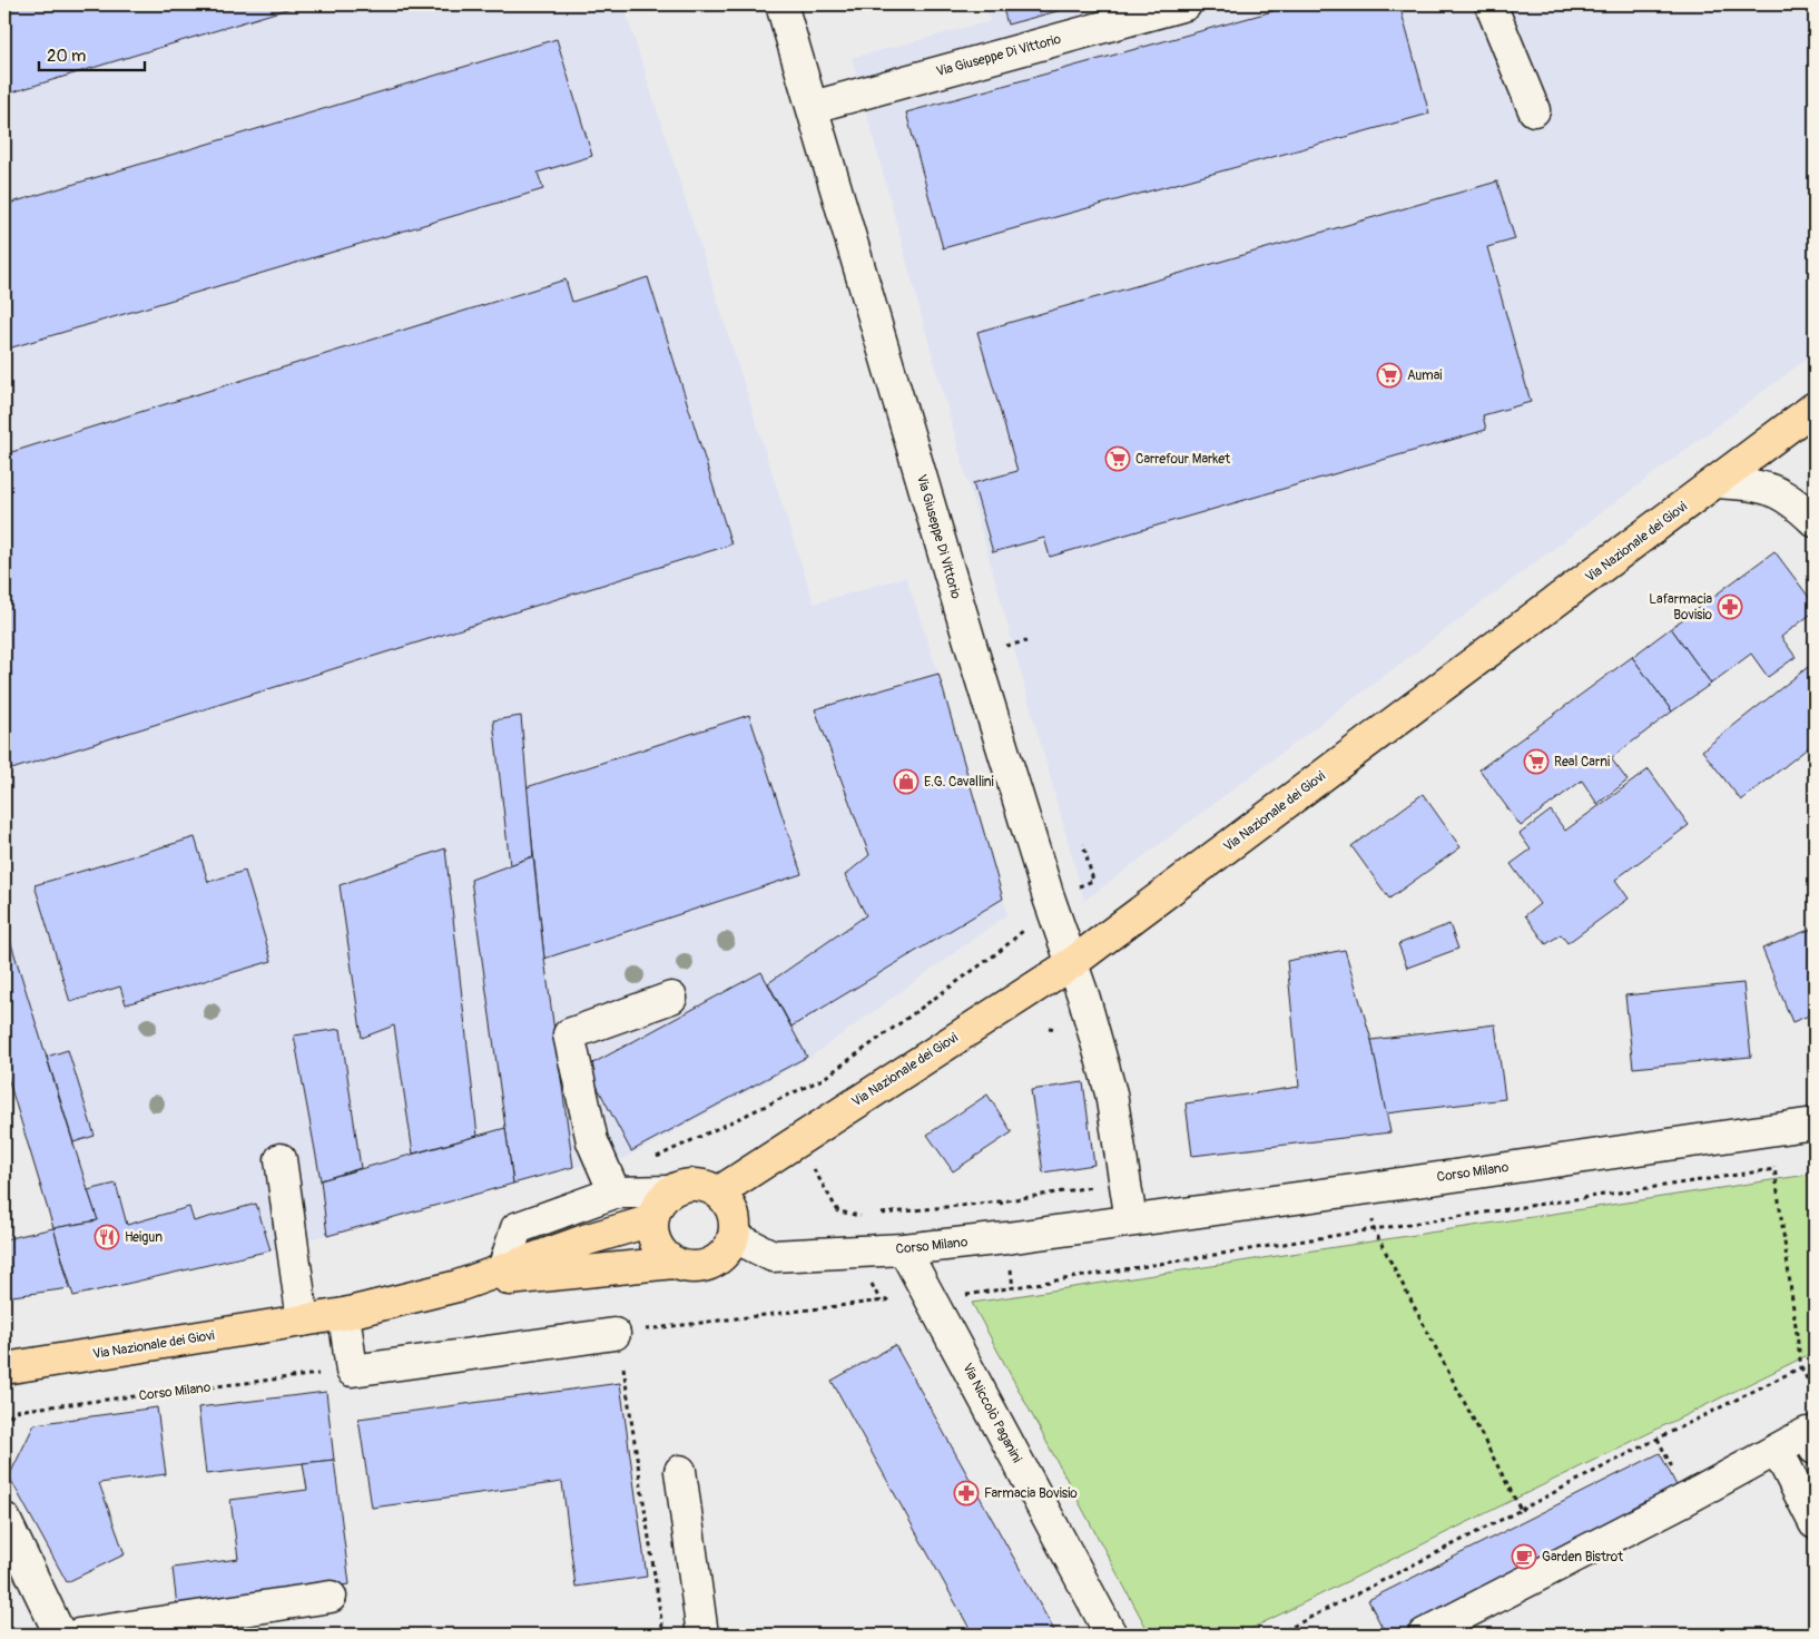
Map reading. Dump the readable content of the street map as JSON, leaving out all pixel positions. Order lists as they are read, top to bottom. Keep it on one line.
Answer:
{"streets":{"main road":["Via Nazionale dei Giovi"],"street":["Via Giuseppe Di Vittorio","Corso Milano","Via Niccolò Paganini"]},"crossings":[["Via Giuseppe Di Vittorio","Via Nazionale dei Giovi"],["Via Nazionale dei Giovi","Corso Milano"],["Corso Milano","Via Niccolò Paganini"]],"places":{"supermarket":["Aumai","Carrefour Market","Real Carni"],"pharmacy":["Lafarmacia Bovisio","Farmacia Bovisio"],"shop":["E.G. Cavallini"],"restaurant":["Heigun"],"cafe":["Garden Bistrot"]},"scale_bar":"20 m"}
